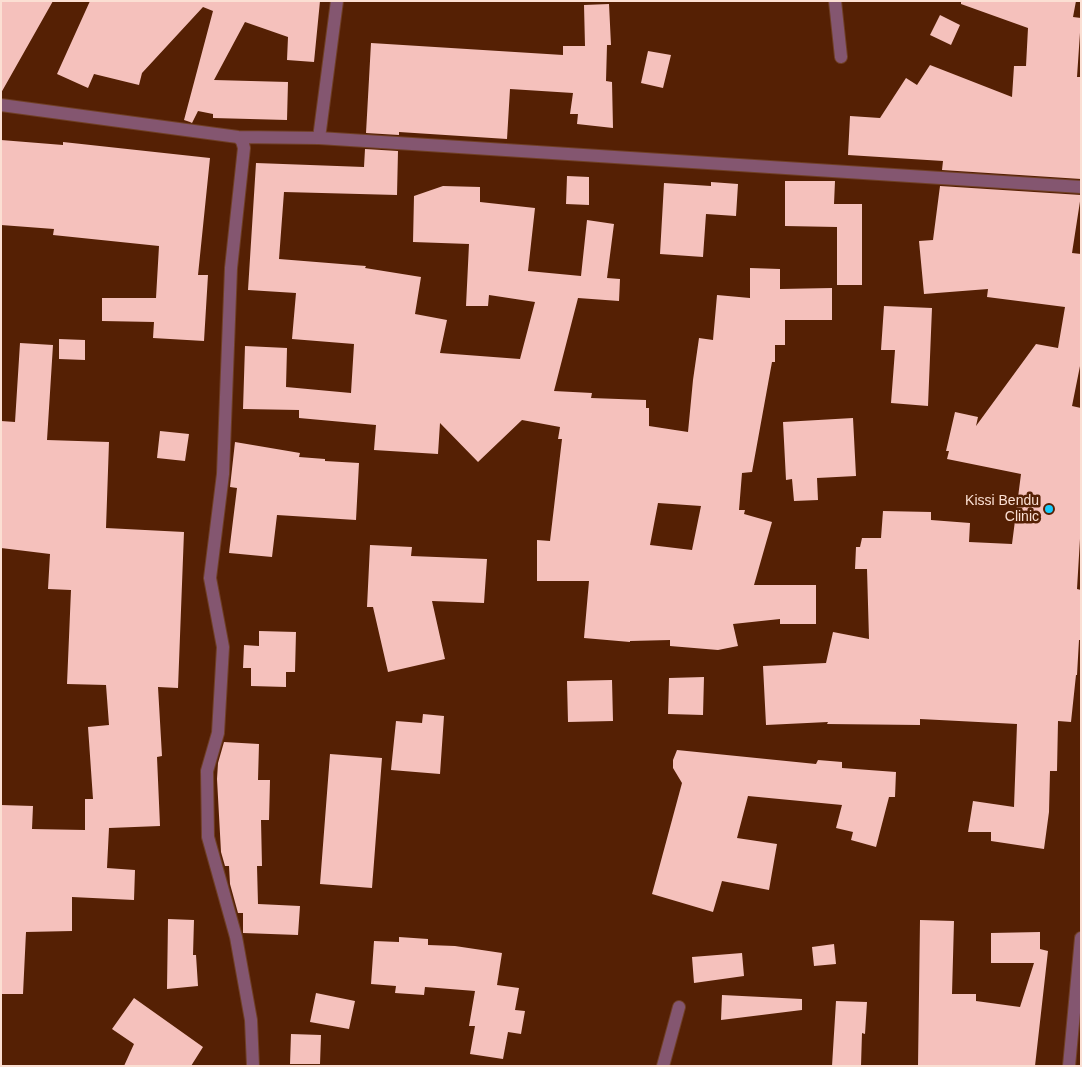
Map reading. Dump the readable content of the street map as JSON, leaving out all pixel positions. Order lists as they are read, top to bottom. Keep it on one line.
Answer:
{"places":["Kissi Bendu Clinic"]}
